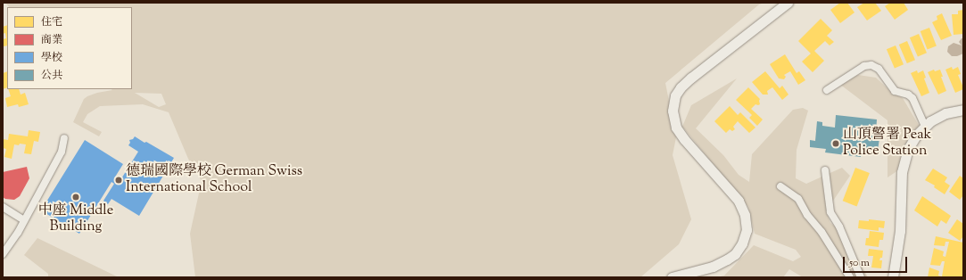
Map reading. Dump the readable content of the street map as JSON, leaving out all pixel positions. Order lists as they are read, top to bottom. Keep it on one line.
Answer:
{"places":["山頂警署 Peak Police Station","德瑞國際學校 German Swiss International School","中座 Middle Building"],"legend":["住宅","商業","學校","公共"],"scale_bar":"50 m"}
